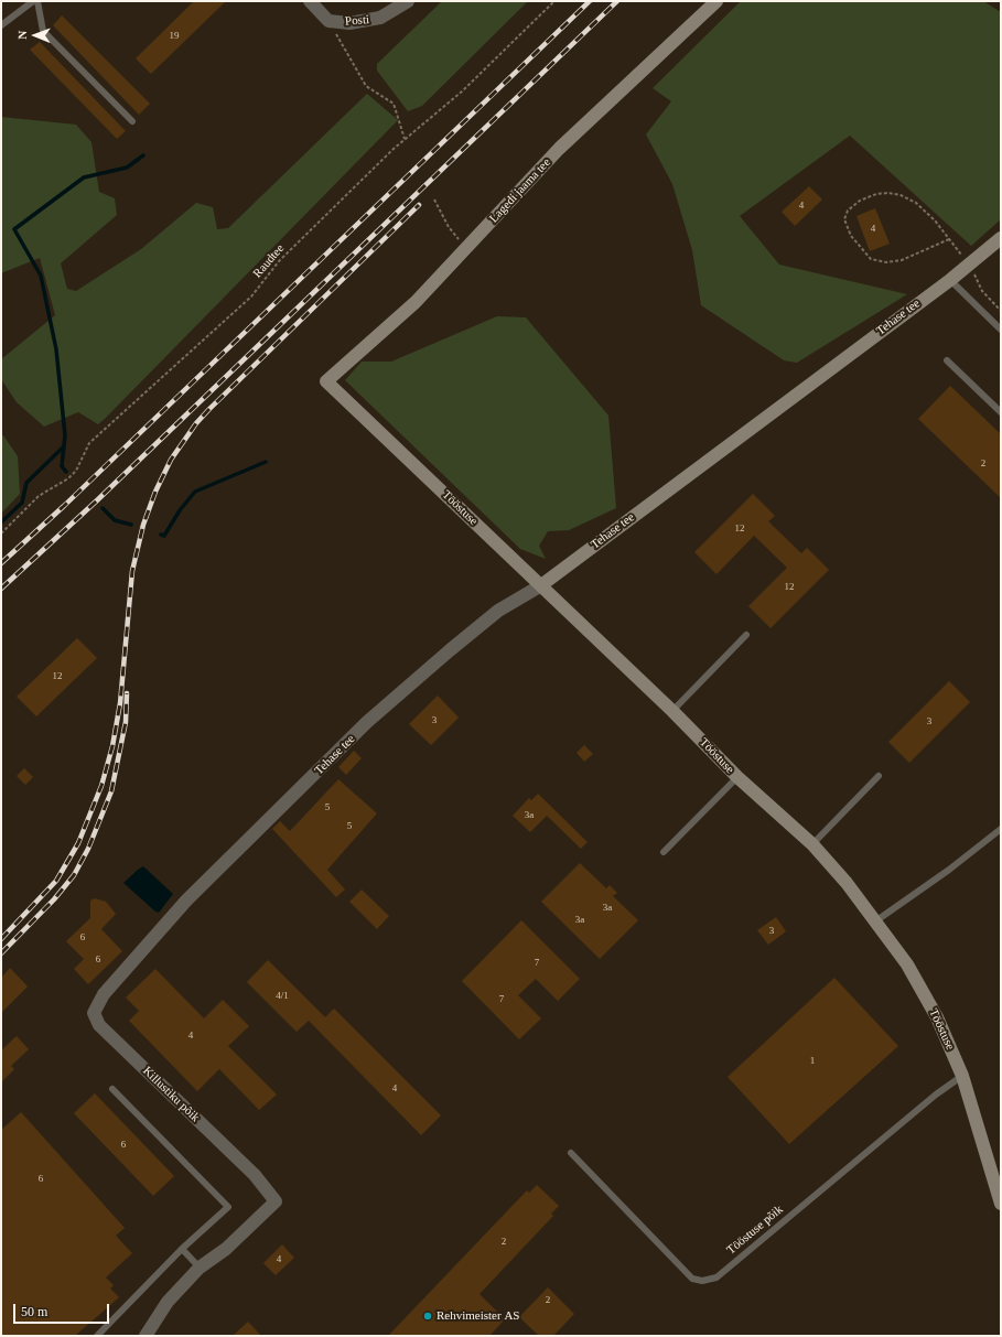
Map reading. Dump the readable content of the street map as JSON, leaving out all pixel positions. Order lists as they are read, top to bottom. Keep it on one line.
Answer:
{"streets":{"street":["Posti","Lagedi jaama tee","Tehase tee","Tööstuse","Killustiku põik"],"lane":["Tööstuse põik"],"path":["Raudtee"]},"crossings":[["Lagedi jaama tee","Tööstuse"],["Tehase tee","Tööstuse"],["Tehase tee","Killustiku põik"],["Tööstuse","Tööstuse põik"]],"places":["Rehvimeister AS"],"house_numbers":["19","4","4","2","12","12","12","3","3","5","3a","5","3a","3a","3","6","6","7","4/1","7","4","1","4","6","6","2","4","2"],"scale_bar":"50 m","north":"left"}
